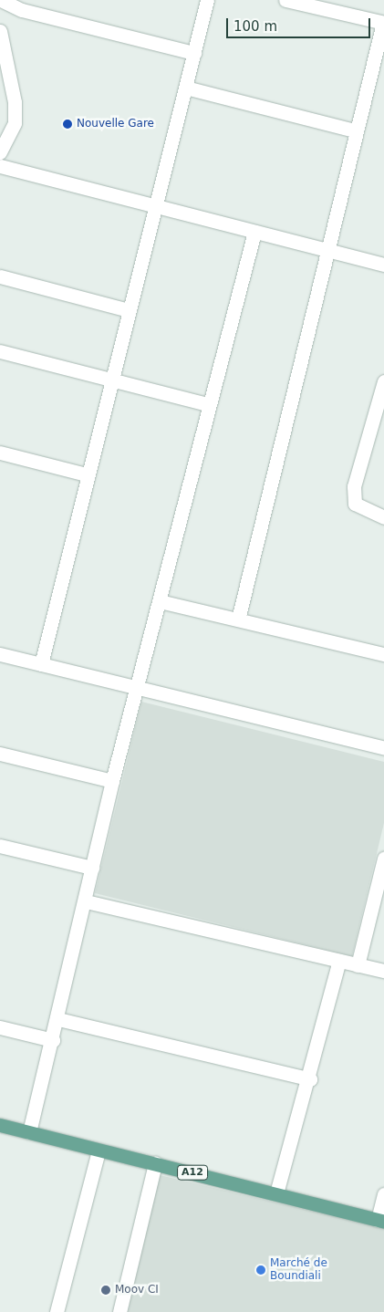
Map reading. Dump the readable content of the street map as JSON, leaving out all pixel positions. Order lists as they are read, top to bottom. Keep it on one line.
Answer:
{"streets":{"main road":["A12"]},"places":["Nouvelle Gare","Marché de Boundiali","Moov CI"],"scale_bar":"100 m"}
